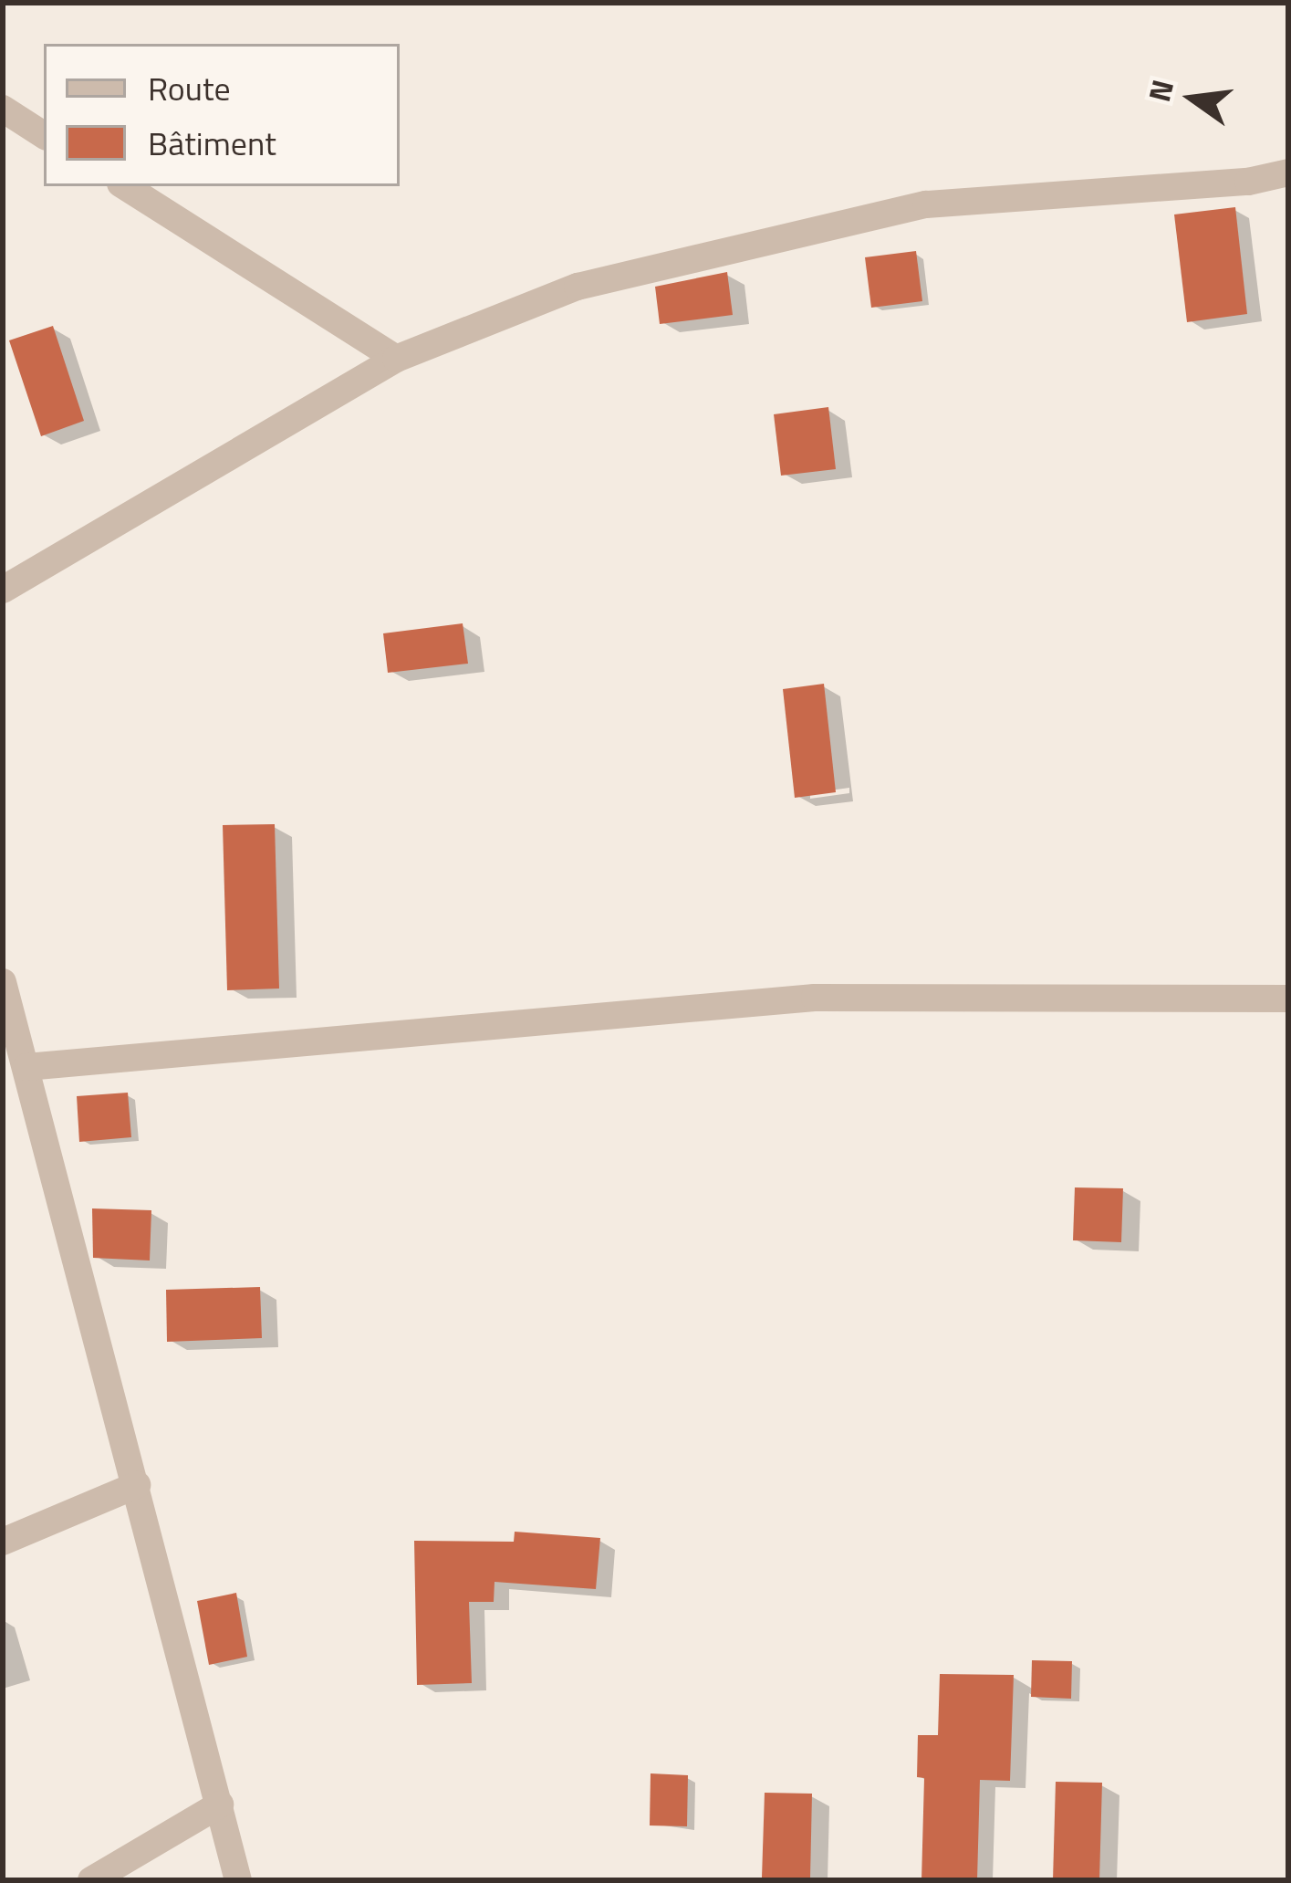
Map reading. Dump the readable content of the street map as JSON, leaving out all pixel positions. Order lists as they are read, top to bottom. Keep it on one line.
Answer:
{"legend":["Route","Bâtiment"],"north":"left"}
